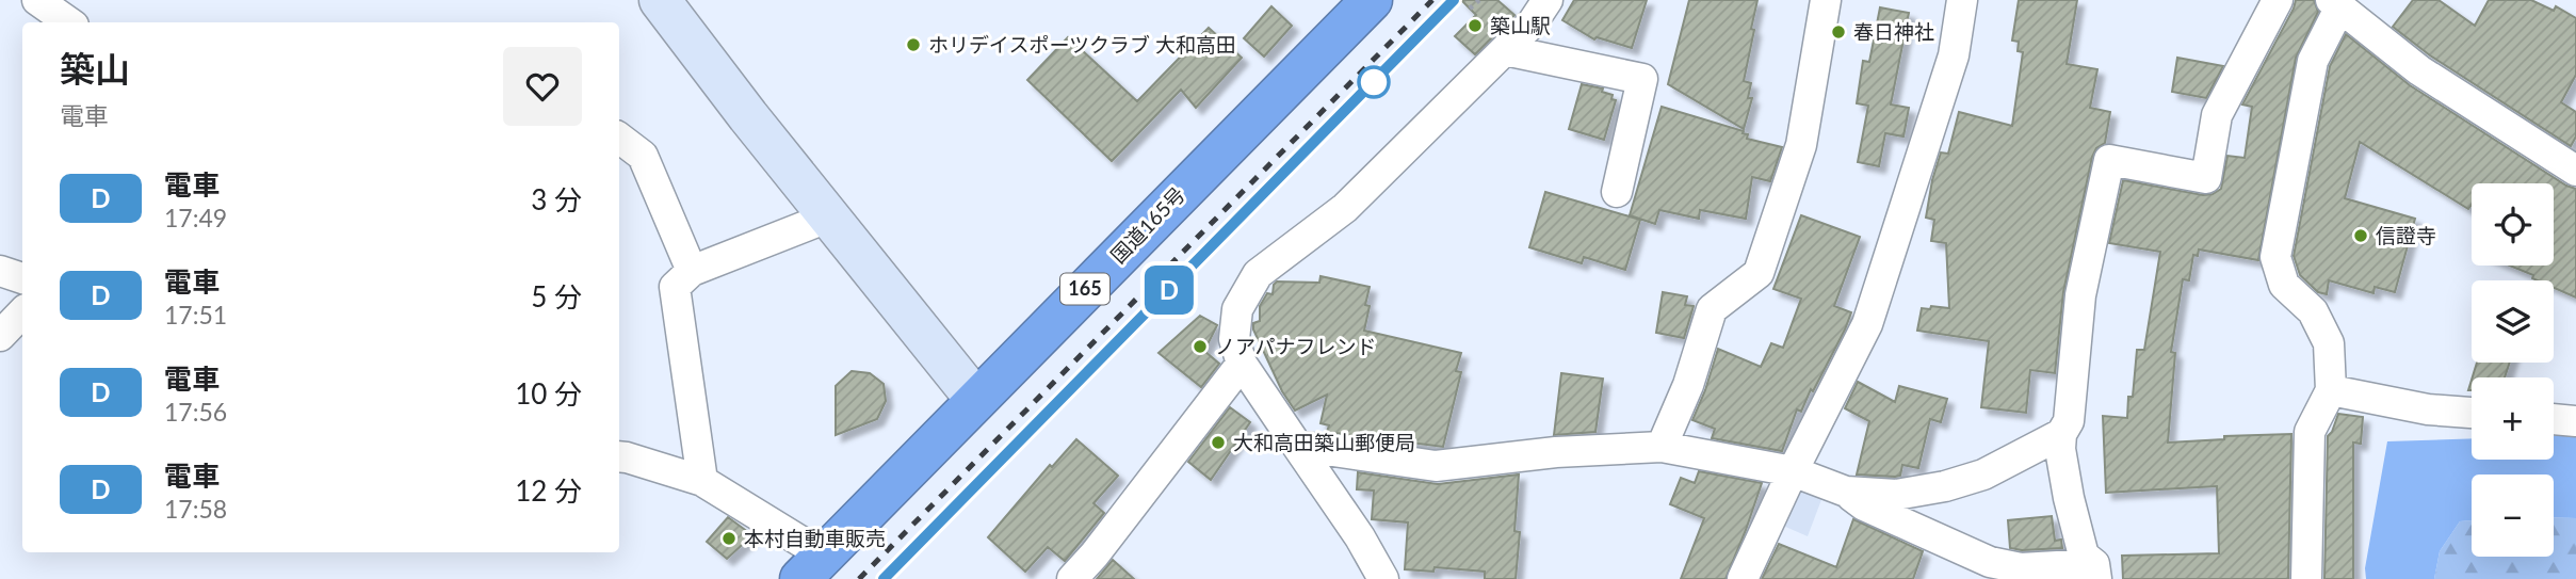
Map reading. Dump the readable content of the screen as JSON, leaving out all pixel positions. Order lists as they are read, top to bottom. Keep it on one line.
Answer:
{"streets":{"highway":["国道165号","165"]},"places":["築山駅","春日神社","ホリデイスポーツクラブ 大和高田","信證寺","ノアパナフレンド","大和高田築山郵便局","本村自動車販売"],"page":{"on_map":"D","heading":["築山","電車"],"list":[{"mark":"D","name":"電車","note":"17:49","value":"3 分"},{"mark":"D","name":"電車","note":"17:51","value":"5 分"},{"mark":"D","name":"電車","note":"17:56","value":"10 分"},{"mark":"D","name":"電車","note":"17:58","value":"12 分"}],"map_buttons":["+","−"]}}
